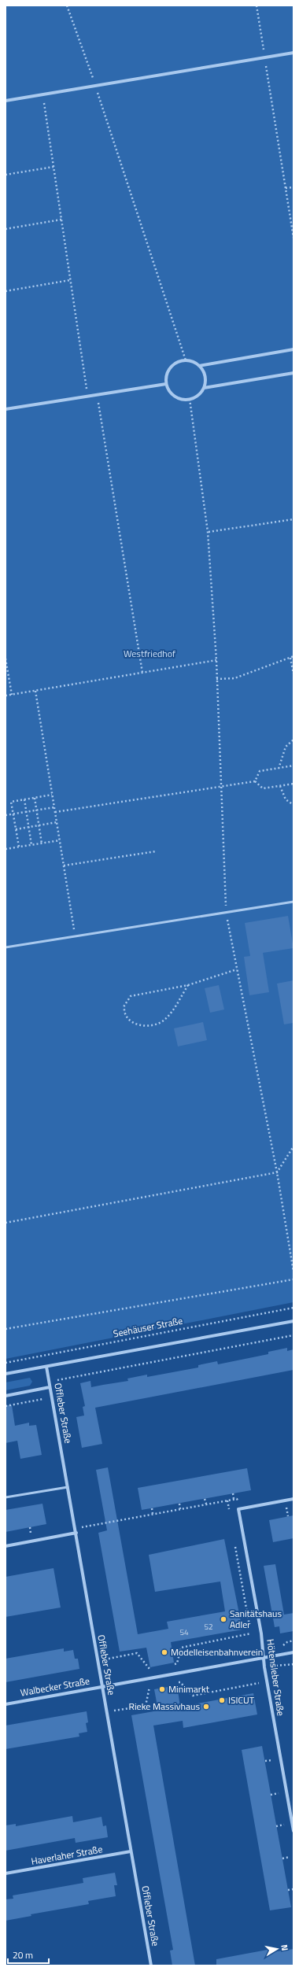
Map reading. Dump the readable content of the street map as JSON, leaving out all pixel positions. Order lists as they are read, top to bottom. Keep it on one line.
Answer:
{"streets":{"street":["Seehäuser Straße","Offleber Straße","Hötensleber Straße","Walbecker Straße","Haverlaher Straße"]},"crossings":[["Seehäuser Straße","Offleber Straße"],["Offleber Straße","Walbecker Straße"],["Offleber Straße","Haverlaher Straße"],["Hötensleber Straße","Walbecker Straße"]],"parks":["Westfriedhof"],"places":["Sanitätshaus Adler","Modelleisenbahnverein","Minimarkt","ISICUT","Rieke Massivhaus"],"house_numbers":["52","54"],"scale_bar":"20 m","north":"right"}
